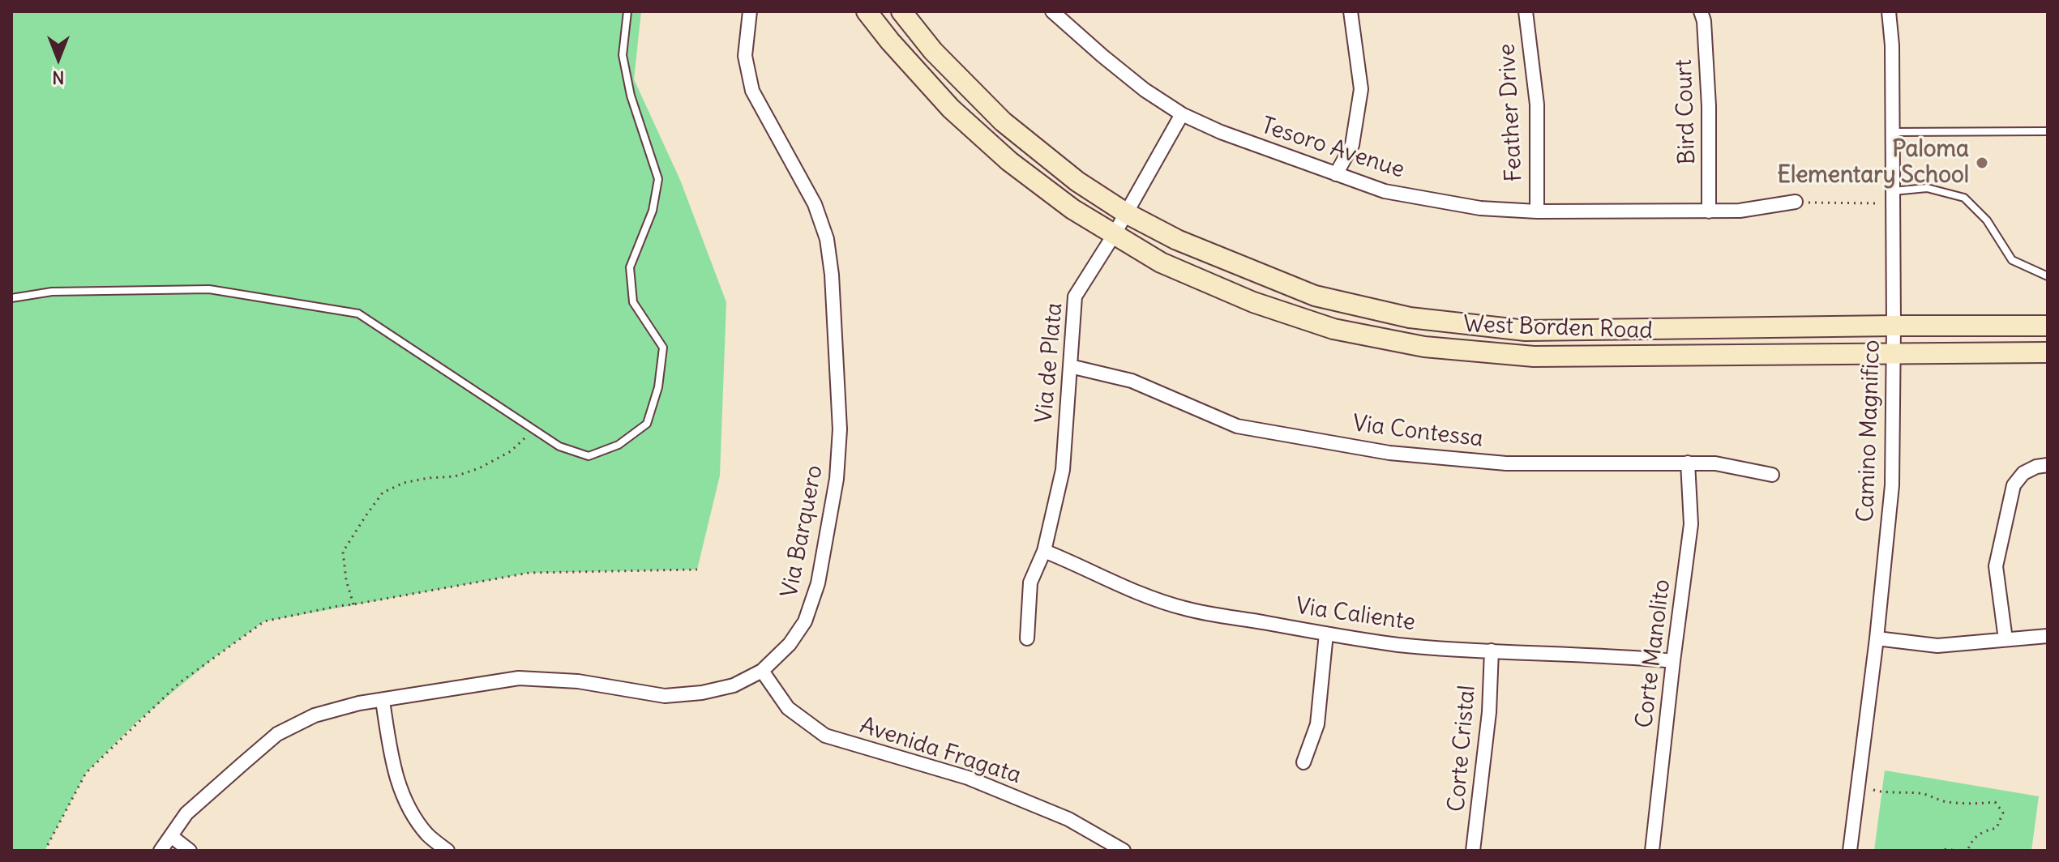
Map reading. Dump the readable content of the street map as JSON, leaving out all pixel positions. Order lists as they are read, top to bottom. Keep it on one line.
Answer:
{"streets":{"main road":["West Borden Road"],"street":["Bird Court","Feather Drive","Tesoro Avenue","Via de Plata","Camino Magnifico","Via Contessa","Via Barquero","Via Caliente","Corte Manolito","Corte Cristal","Avenida Fragata"]},"crossings":[["Bird Court","Tesoro Avenue"],["Feather Drive","Tesoro Avenue"],["Tesoro Avenue","Via de Plata"],["West Borden Road","Via de Plata"],["West Borden Road","Camino Magnifico"],["Via de Plata","Via Contessa"],["Via de Plata","Via Caliente"],["Via Contessa","Corte Manolito"],["Via Barquero","Avenida Fragata"],["Via Caliente","Corte Manolito"],["Via Caliente","Corte Cristal"]],"places":["Paloma Elementary School"],"north":"bottom"}
